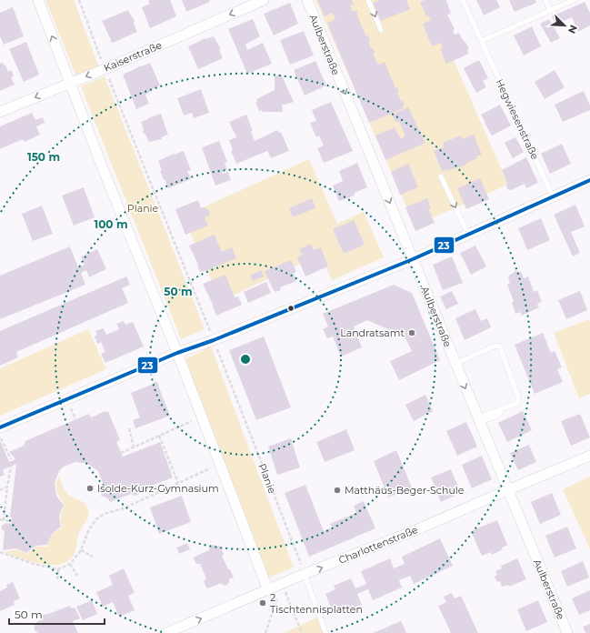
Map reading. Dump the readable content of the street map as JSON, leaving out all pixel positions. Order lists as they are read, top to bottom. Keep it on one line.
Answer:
{"streets":{"street":["Aulberstraße","Kaiserstraße","Charlottenstraße"],"lane":["Hegwiesenstraße"],"path":["Planie"]},"crossings":[["Aulberstraße","Charlottenstraße"],["Kaiserstraße","Planie"],["Planie","Charlottenstraße"]],"one_way":["Aulberstraße","Kaiserstraße","Charlottenstraße"],"parks":["Planie"],"places":["Landratsamt","Isolde-Kurz-Gymnasium","Matthäus-Beger-Schule","2 Tischtennisplatten"],"lines":["transit line 23"],"scale_bar":"50 m","north":"bottom right","rings":["150 m","100 m","50 m"]}
